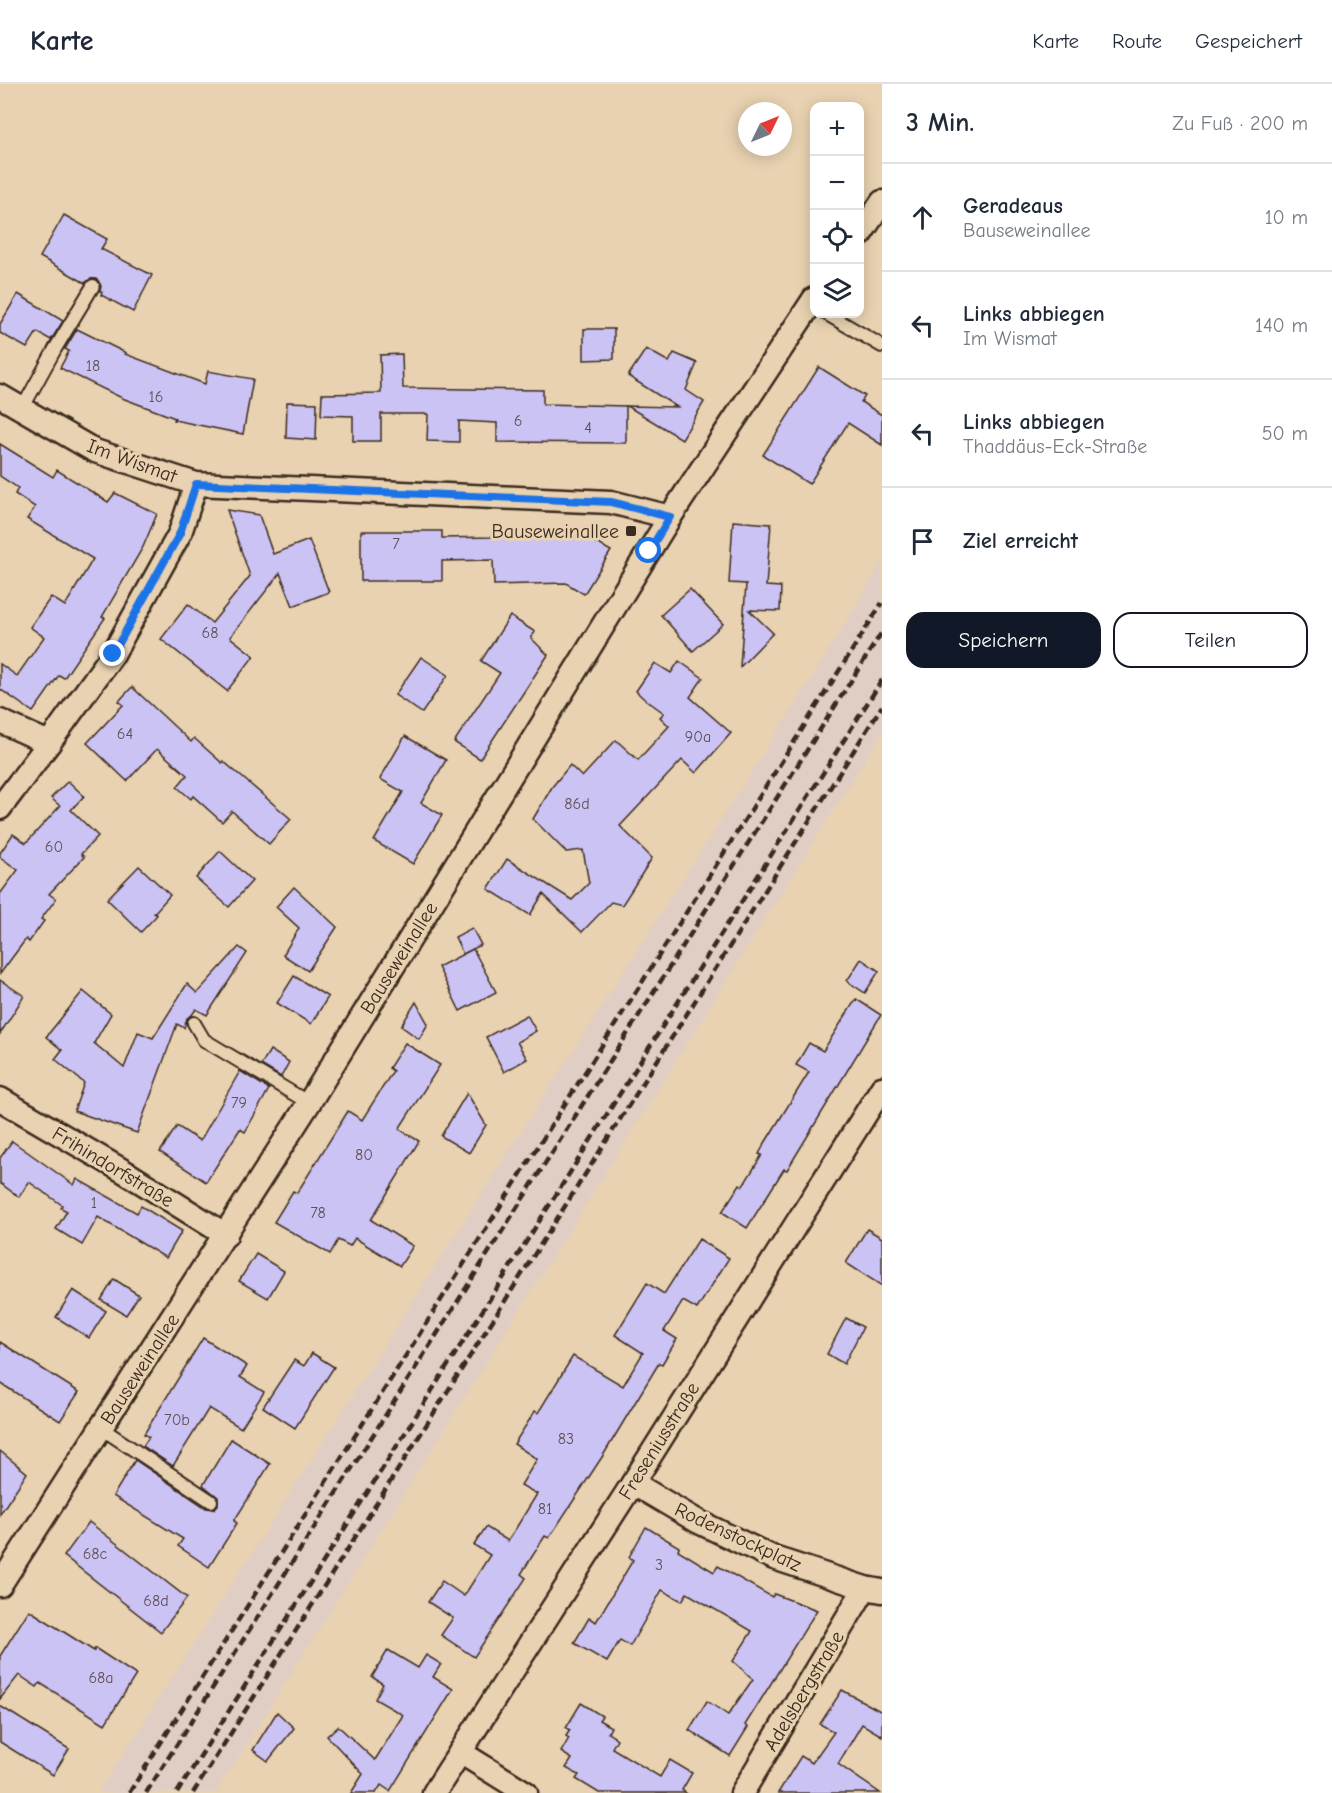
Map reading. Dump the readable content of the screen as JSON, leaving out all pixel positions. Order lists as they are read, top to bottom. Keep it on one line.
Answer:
{"streets":{"street":["Im Wismat","Bauseweinallee","Frihindorfstraße","Freseniusstraße","Rodenstockplatz","Adelsbergstraße"]},"crossings":[["Im Wismat","Bauseweinallee"],["Bauseweinallee","Frihindorfstraße"],["Freseniusstraße","Rodenstockplatz"],["Rodenstockplatz","Adelsbergstraße"]],"places":{"transit":["Bauseweinallee"]},"house_numbers":["18","16","6","4","7","68","64","90a","86d","60","79","80","1","78","70b","83","81","68c","3","68d","68a"],"north":"top right","page":{"header":"Karte","nav":["Karte","Route","Gespeichert"],"heading":["3 Min.","Zu Fuß · 200 m"],"map_buttons":["+","−"],"list":[["Geradeaus","Bauseweinallee","10 m"],["Links abbiegen","Im Wismat","140 m"],["Links abbiegen","Thaddäus-Eck-Straße","50 m"],"Ziel erreicht"],"buttons":["Speichern","Teilen"]}}
